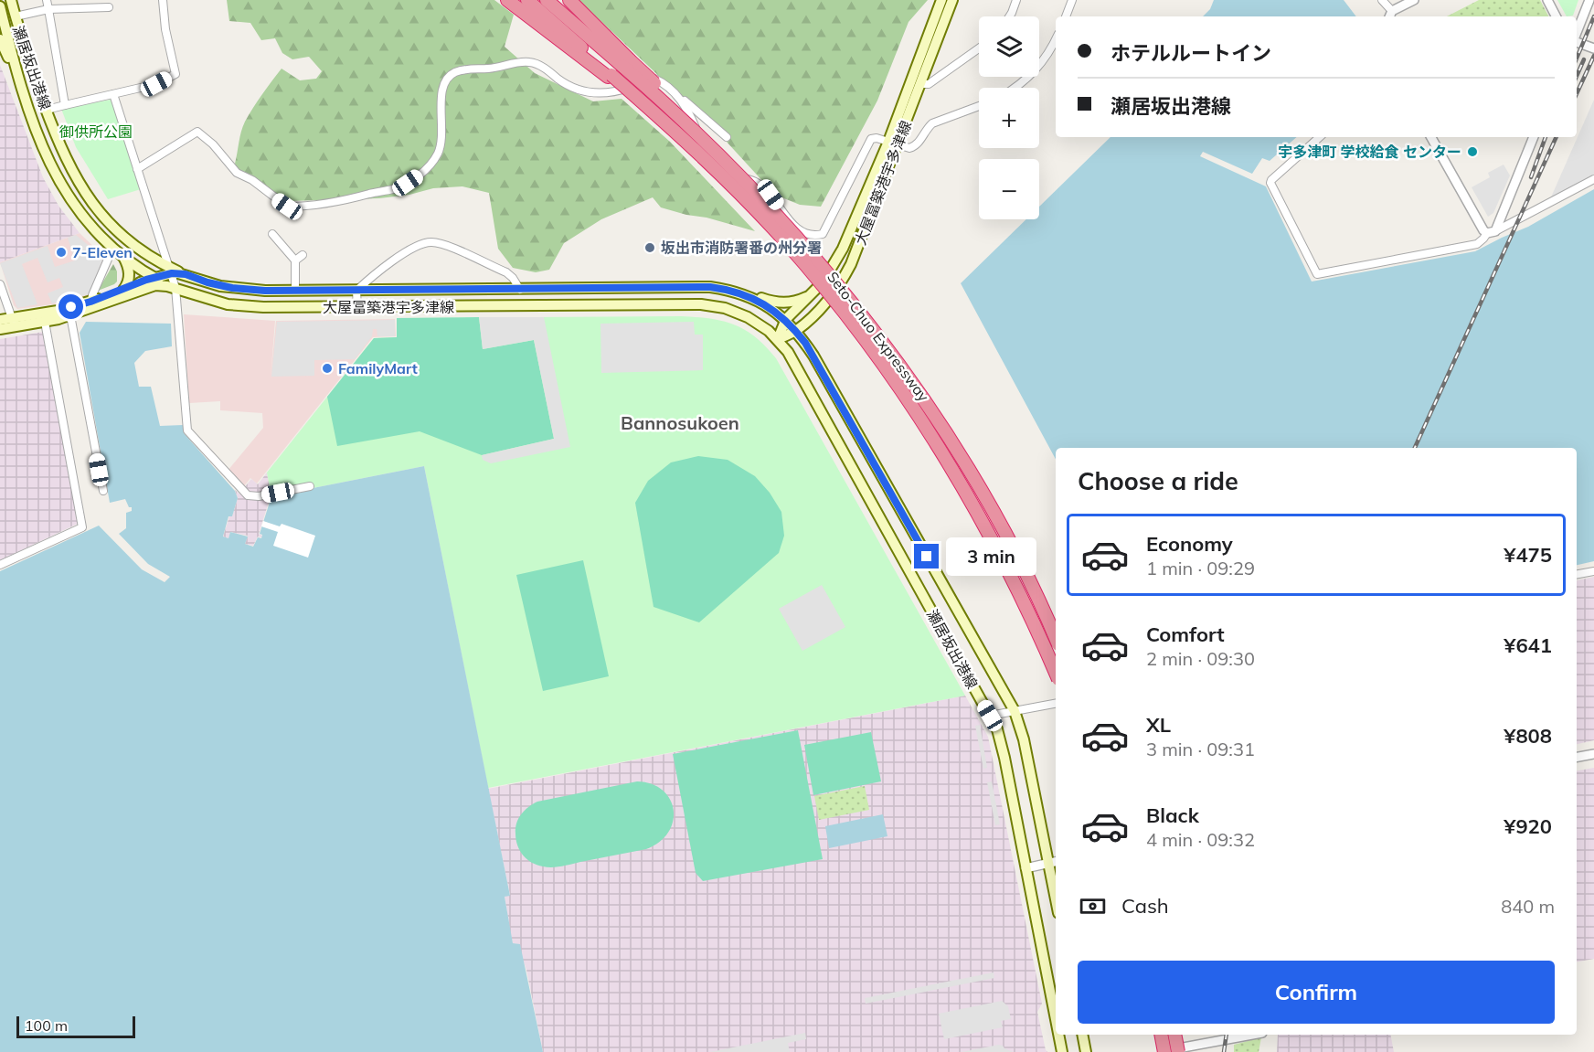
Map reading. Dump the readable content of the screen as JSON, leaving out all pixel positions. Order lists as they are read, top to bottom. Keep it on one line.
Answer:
{"streets":{"highway":["Seto-Chuo Expressway"],"main road":["瀬居坂出港線","大屋冨築港宇多津線"]},"crossings":[["瀬居坂出港線","大屋冨築港宇多津線"]],"districts":["Bannosukoen"],"parks":["御供所公園"],"places":["宇多津町 学校給食 センター","坂出市消防署番の州分署","7-Eleven","FamilyMart"],"scale_bar":"100 m","page":{"map_buttons":["+","−"],"banner":["ホテルルートイン","瀬居坂出港線"],"heading":"Choose a ride","list":[{"name":"Economy","note":"1 min · 09:29","value":"¥475"},{"name":"Comfort","note":"2 min · 09:30","value":"¥641"},{"name":"XL","note":"3 min · 09:31","value":"¥808"},{"name":"Black","note":"4 min · 09:32","value":"¥920"}],"bubble":"3 min","pay":["Cash","840 m"],"buttons":"Confirm","scale":"100 m"}}
